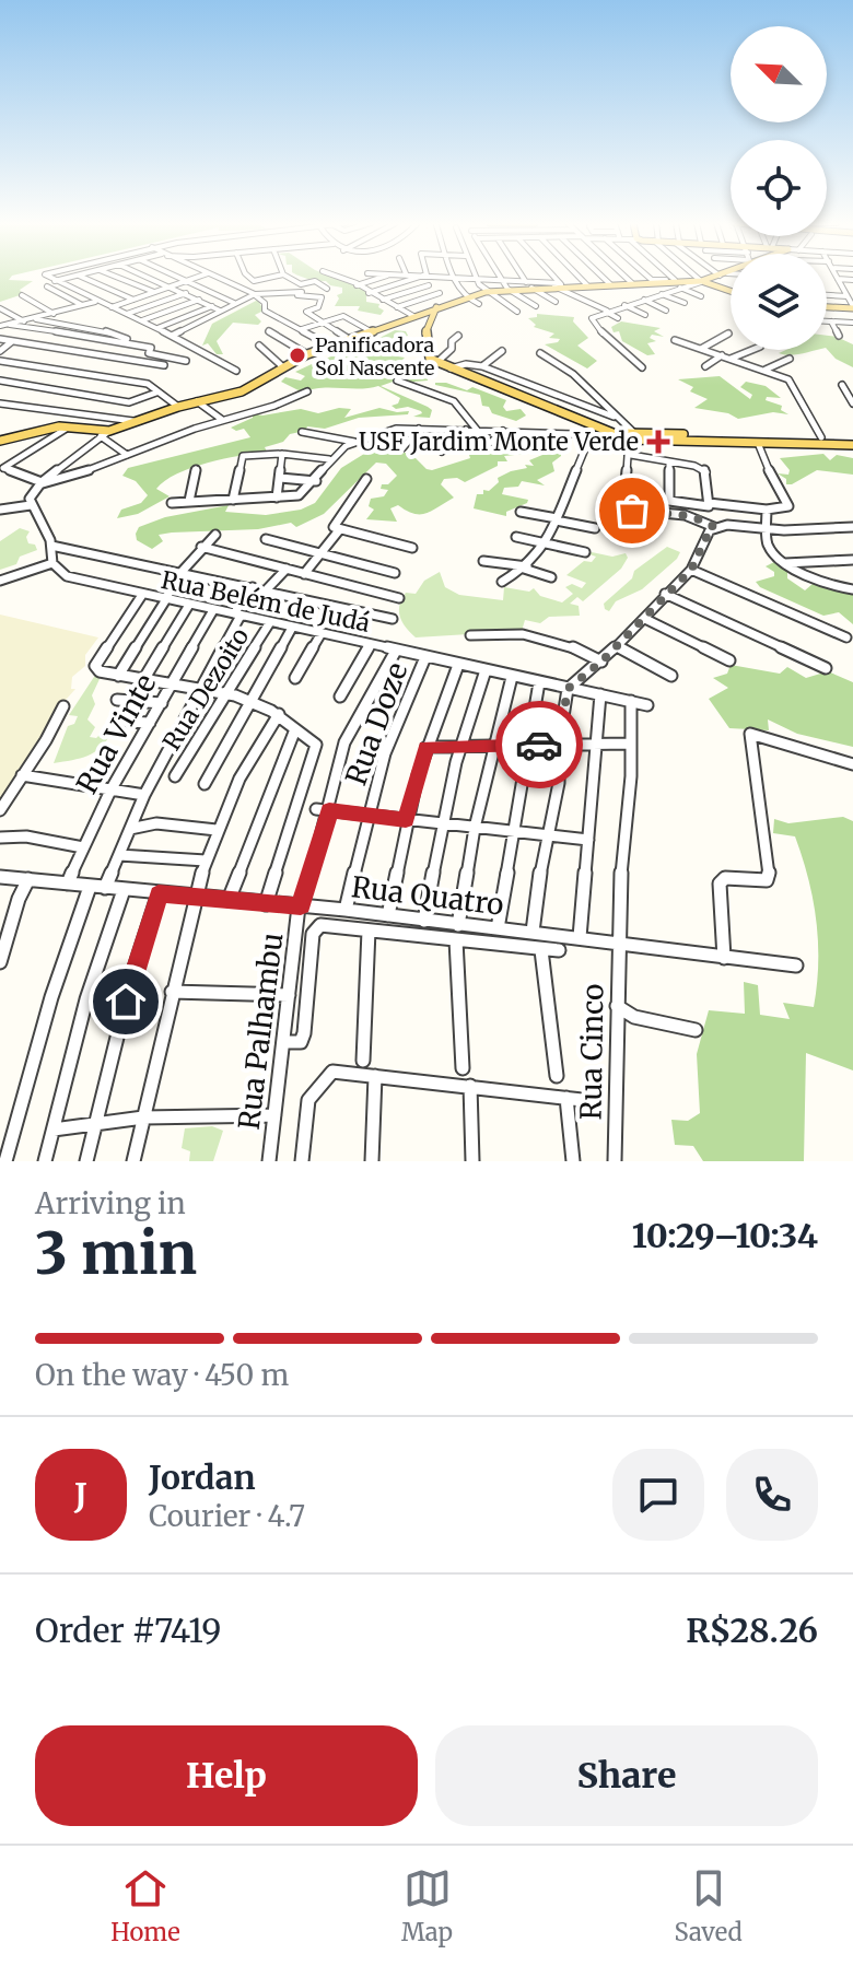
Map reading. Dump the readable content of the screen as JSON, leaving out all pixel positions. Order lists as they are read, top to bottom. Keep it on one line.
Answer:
{"streets":{"street":["Rua Belém de Judá","Rua Dezoito","Rua Doze","Rua Vinte","Rua Quatro","Rua Palhambu","Rua Cinco"]},"crossings":[["Rua Belém de Judá","Rua Dezoito"],["Rua Belém de Judá","Rua Doze"],["Rua Belém de Judá","Rua Vinte"],["Rua Doze","Rua Quatro"],["Rua Doze","Rua Palhambu"],["Rua Vinte","Rua Quatro"],["Rua Quatro","Rua Palhambu"],["Rua Quatro","Rua Cinco"]],"places":{"other":["Panificadora Sol Nascente"],"health":["USF Jardim Monte Verde"]},"north":"top left","page":{"heading":["3 min","Arriving in","10:29–10:34"],"panel":["Jordan","Courier · 4.7","Order #7419","R$28.26"],"bar":"On the way · 450 m","round":"J","buttons":["Help","Share"],"tabs":["Home","Map","Saved"]}}
